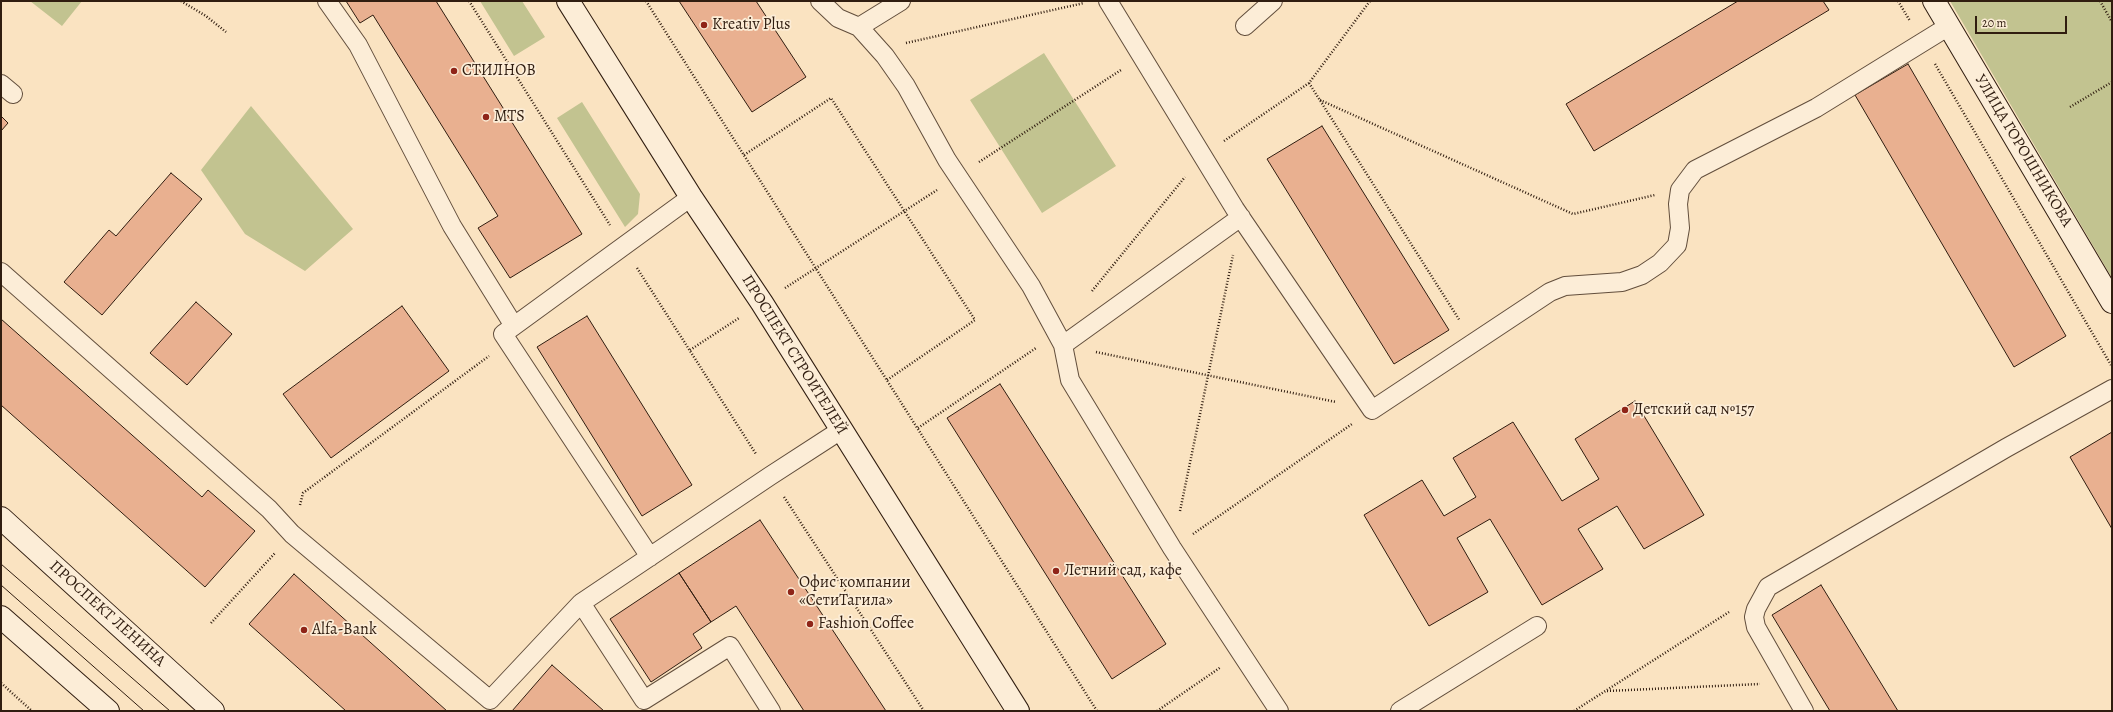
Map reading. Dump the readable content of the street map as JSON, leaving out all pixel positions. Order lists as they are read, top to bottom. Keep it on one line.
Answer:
{"streets":{"street":["УЛИЦА ГОРОШНИКОВА","ПРОСПЕКТ СТРОИТЕЛЕЙ","ПРОСПЕКТ ЛЕНИНА"]},"places":["Kreativ Plus","СТИЛНОВ","MTS","Детский сад №157","Летний сад, кафе","Офис компании «СетиТагила»","Fashion Coffee","Alfa-Bank"],"scale_bar":"20 m"}
